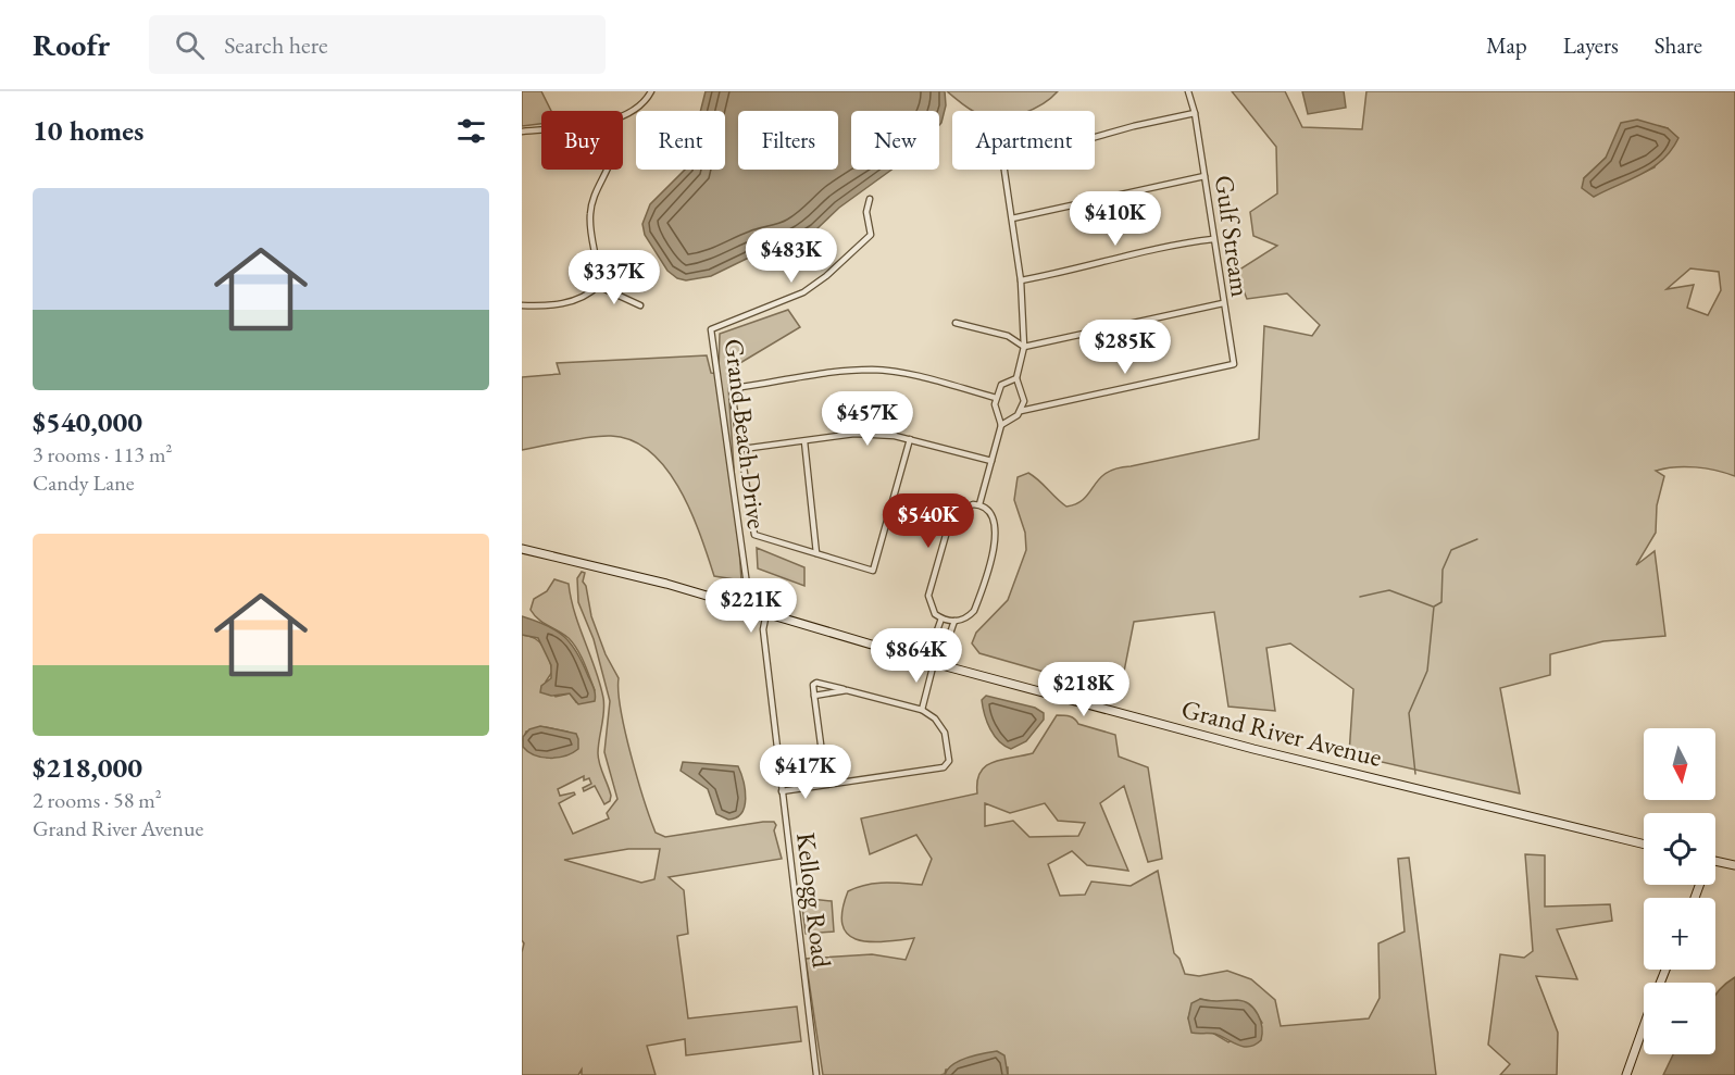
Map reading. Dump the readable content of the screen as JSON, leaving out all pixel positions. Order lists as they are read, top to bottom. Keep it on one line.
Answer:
{"streets":{"main road":["Grand River Avenue"],"street":["Gulf Stream","Grand Beach Drive","Kellogg Road"]},"crossings":[["Grand Beach Drive","Grand River Avenue"],["Grand River Avenue","Kellogg Road"]],"north":"bottom","page":{"header":"Roofr","search":"Search here","nav":["Map","Layers","Share"],"heading":"10 homes","chip":["Buy","Rent","Filters","New","Apartment"],"list":[{"name":"$540,000","note":"3 rooms · 113 m² · Candy Lane"},{"name":"$218,000","note":"2 rooms · 58 m² · Grand River Avenue"}],"price":["$410K","$483K","$337K","$285K","$457K","$540K","$221K","$864K","$218K","$417K"],"map_buttons":["+","−"]}}
